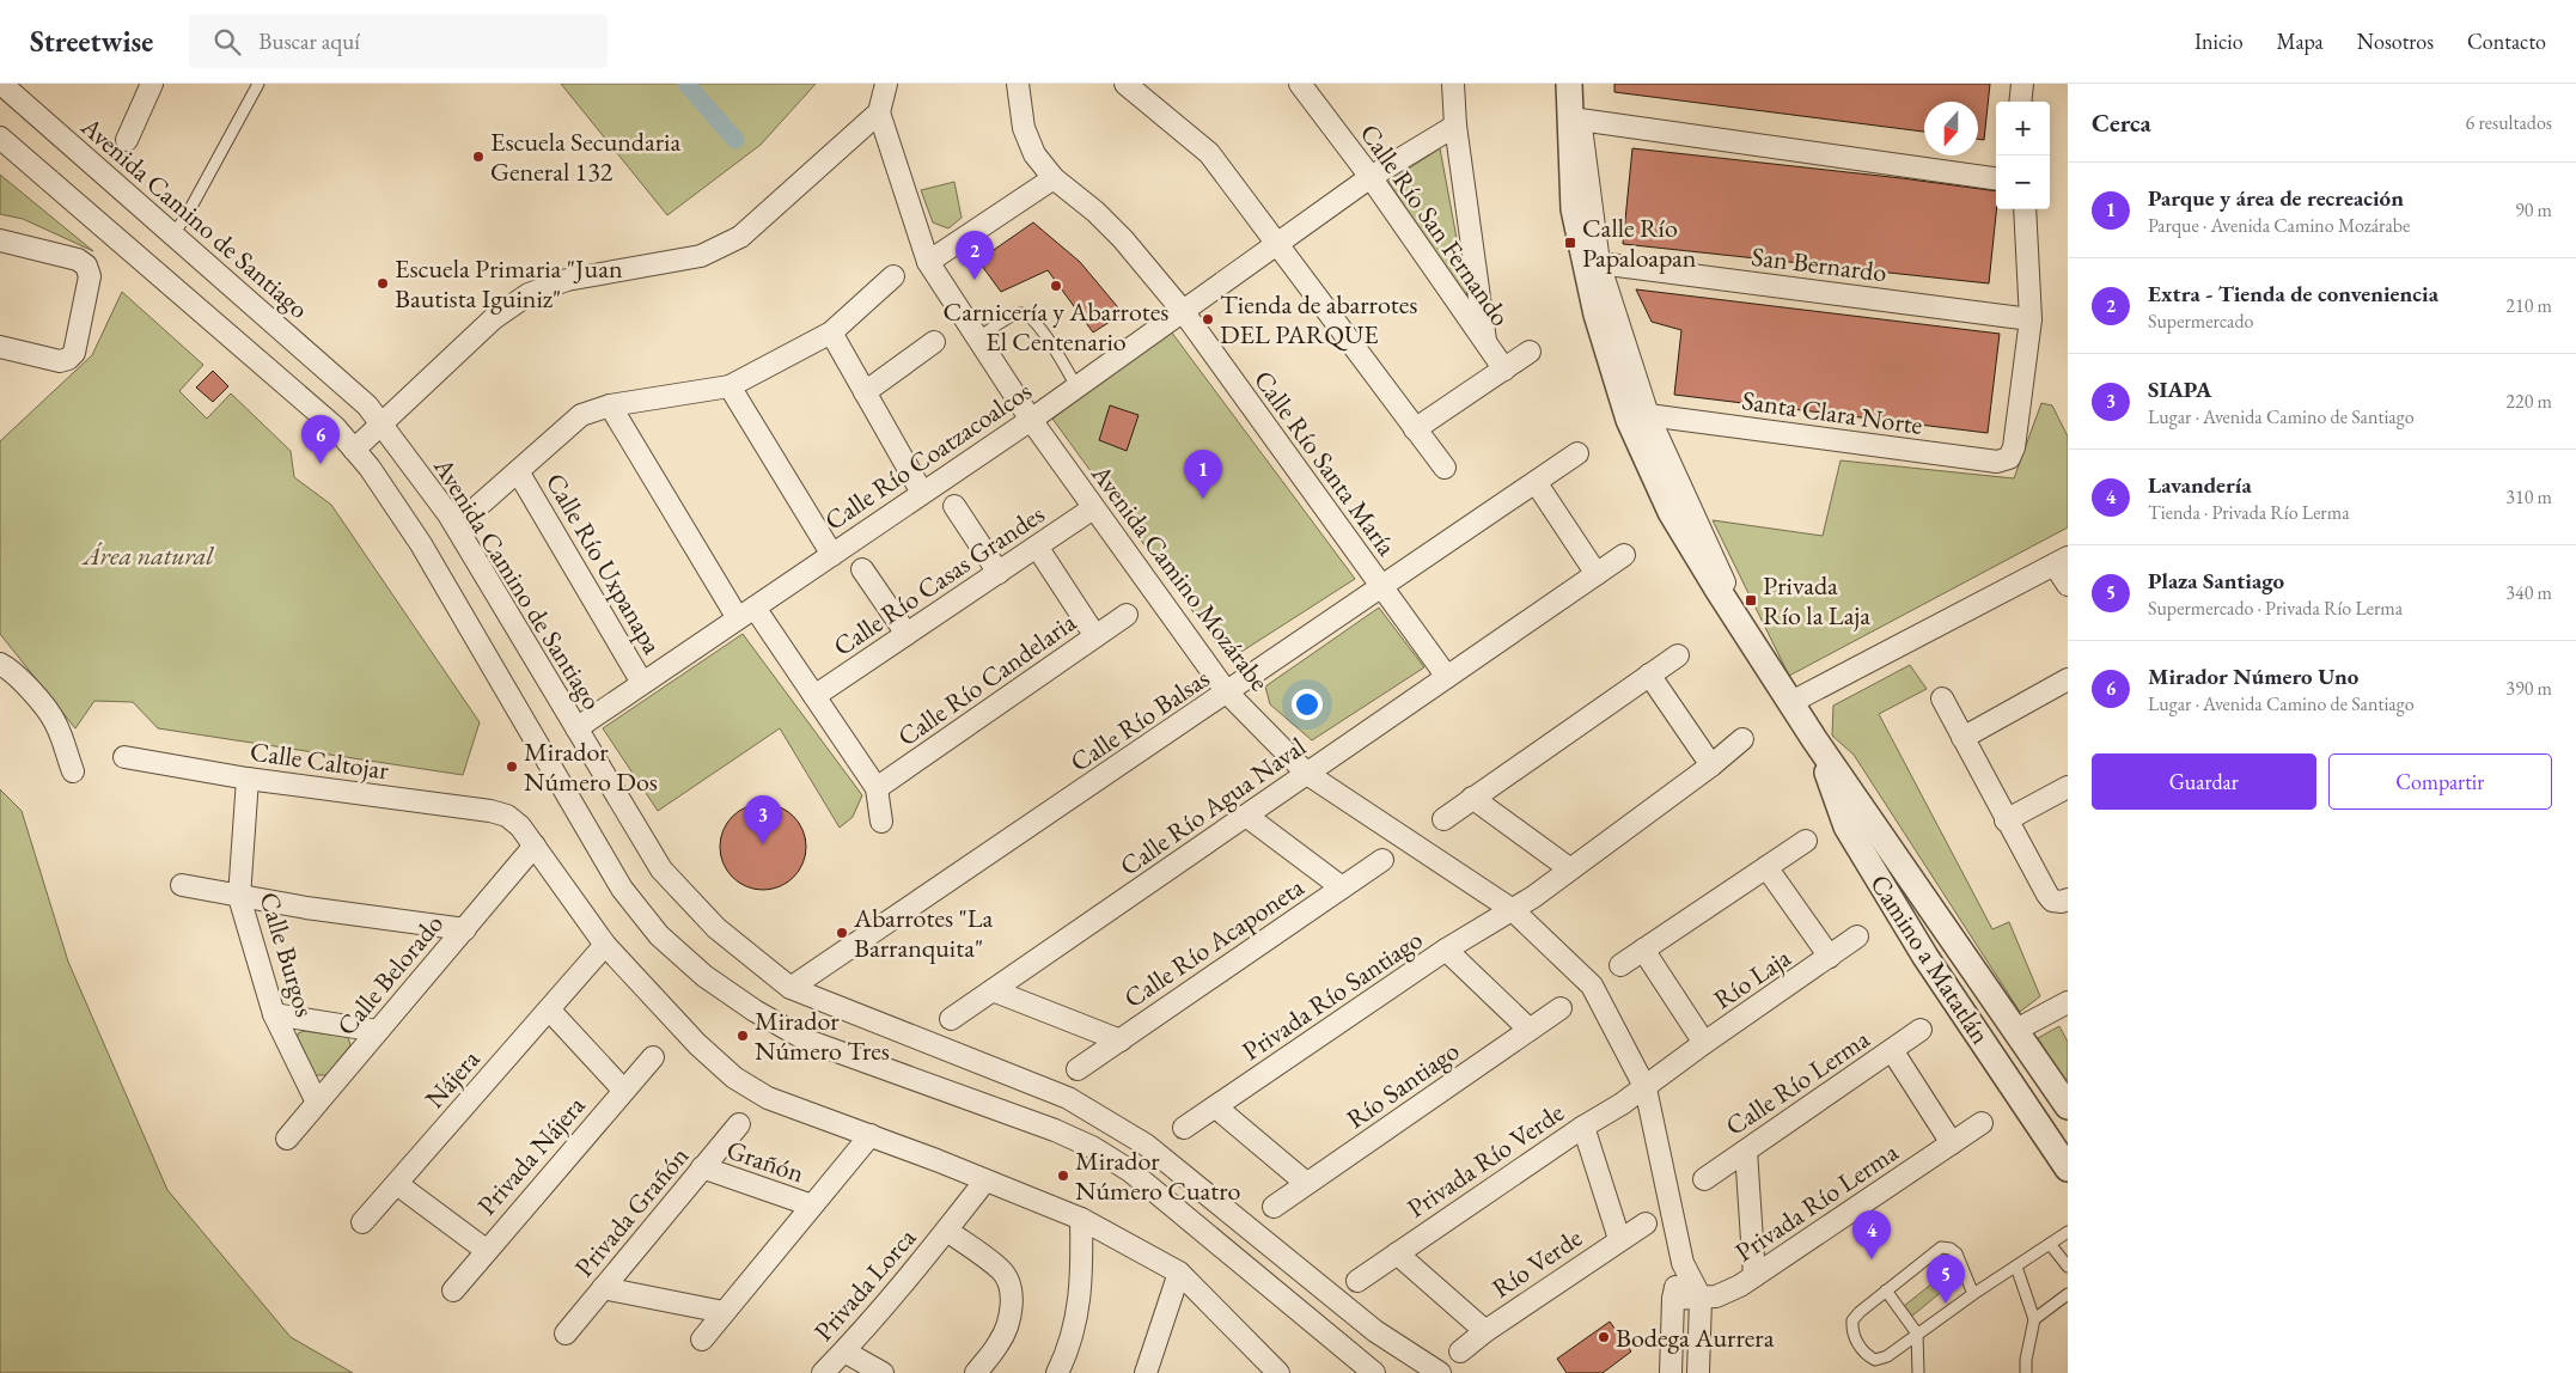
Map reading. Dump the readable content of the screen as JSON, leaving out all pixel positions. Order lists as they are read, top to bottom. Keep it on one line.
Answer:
{"streets":{"street":["Avenida Camino de Santiago","Calle Río San Fernando","San Bernardo","Santa Clara Norte","Calle Río Coatzacoalcos","Calle Río Santa María","Calle Río Uxpanapa","Avenida Camino Mozárabe","Calle Río Casas Grandes","Calle Río Candelaria","Calle Río Balsas","Calle Caltojar","Calle Río Agua Naval","Calle Río Acaponeta","Calle Burgos","Camino a Matatlán","Calle Belorado","Río Laja","Privada Río Santiago","Nájera","Calle Río Lerma","Río Santiago","Privada Nájera","Privada Río Verde","Grañón","Privada Río Lerma","Privada Grañón","Río Verde","Privada Lorca"]},"crossings":[["Avenida Camino de Santiago","Calle Río Coatzacoalcos"],["Avenida Camino de Santiago","Calle Río Balsas"],["Calle Río San Fernando","Calle Río Coatzacoalcos"],["San Bernardo","Santa Clara Norte"],["Calle Río Coatzacoalcos","Calle Río Santa María"],["Calle Río Coatzacoalcos","Calle Río Uxpanapa"],["Calle Río Coatzacoalcos","Avenida Camino Mozárabe"],["Calle Río Santa María","Calle Río Balsas"],["Calle Río Santa María","Calle Río Agua Naval"],["Avenida Camino Mozárabe","Calle Río Casas Grandes"],["Avenida Camino Mozárabe","Calle Río Balsas"],["Avenida Camino Mozárabe","Calle Río Agua Naval"],["Avenida Camino Mozárabe","Río Laja"],["Avenida Camino Mozárabe","Privada Río Santiago"],["Avenida Camino Mozárabe","Privada Río Verde"],["Avenida Camino Mozárabe","Privada Río Lerma"],["Calle Caltojar","Calle Burgos"],["Calle Caltojar","Calle Belorado"],["Calle Burgos","Calle Belorado"],["Río Laja","Privada Río Verde"],["Privada Río Verde","Río Verde"],["Grañón","Privada Grañón"]],"parks":["Área natural"],"places":{"other":["Escuela Secundaria General 132","Escuela Primaria \"Juan Bautista Iguiniz\"","Carnicería y Abarrotes El Centenario","Tienda de abarrotes DEL PARQUE","Mirador Número Dos","Abarrotes \"La Barranquita\"","Mirador Número Tres","Mirador Número Cuatro","Bodega Aurrera"],"transit":["Calle Río Papaloapan","Privada Río la Laja"]},"north":"bottom","page":{"header":"Streetwise","search":"Buscar aquí","nav":["Inicio","Mapa","Nosotros","Contacto"],"heading":["Cerca","6 resultados"],"map_buttons":["+","−"],"list":[{"mark":"1","name":"Parque y área de recreación","note":"Parque · Avenida Camino Mozárabe","value":"90 m"},{"mark":"2","name":"Extra - Tienda de conveniencia","note":"Supermercado","value":"210 m"},{"mark":"3","name":"SIAPA","note":"Lugar · Avenida Camino de Santiago","value":"220 m"},{"mark":"4","name":"Lavandería","note":"Tienda · Privada Río Lerma","value":"310 m"},{"mark":"5","name":"Plaza Santiago","note":"Supermercado · Privada Río Lerma","value":"340 m"},{"mark":"6","name":"Mirador Número Uno","note":"Lugar · Avenida Camino de Santiago","value":"390 m"}],"pins":["2","6","1","3","4","5"],"buttons":["Guardar","Compartir"]}}
